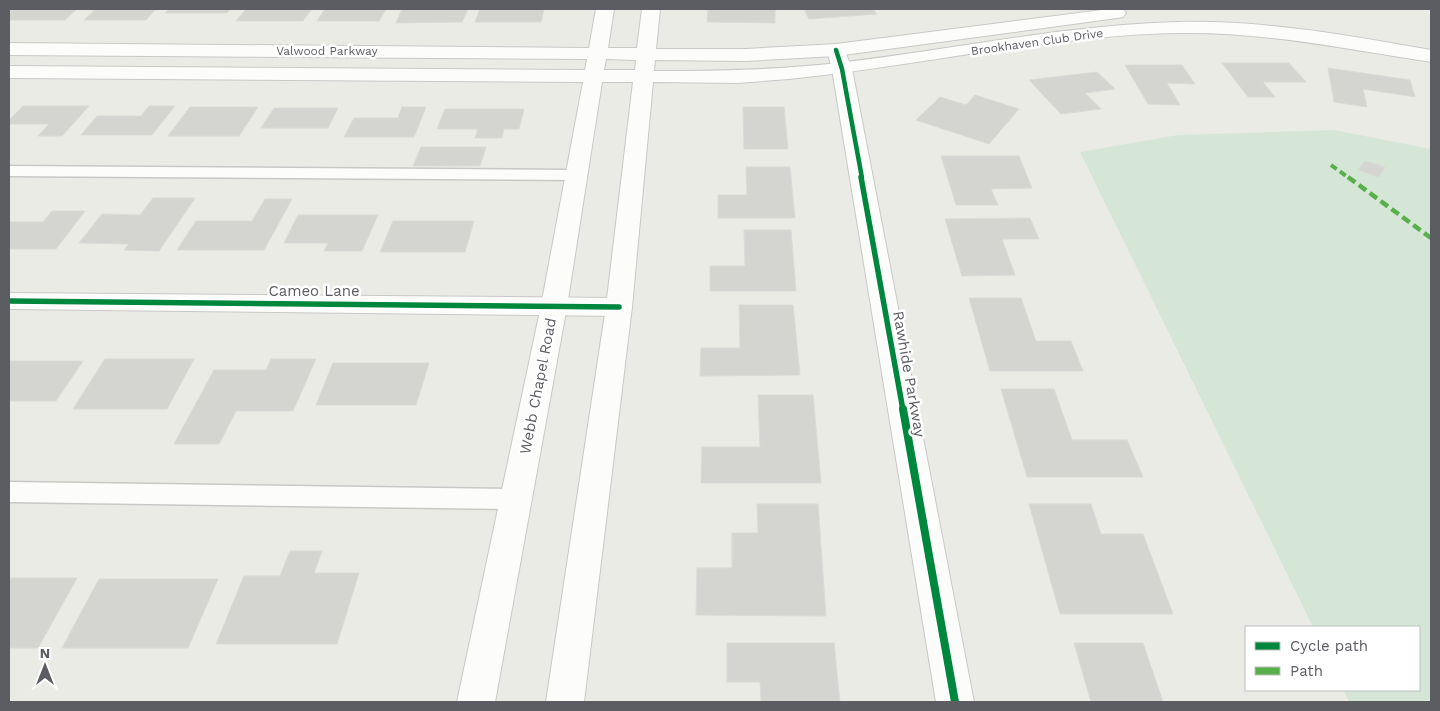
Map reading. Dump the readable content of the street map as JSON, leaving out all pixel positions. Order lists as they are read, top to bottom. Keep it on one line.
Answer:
{"streets":{"main road":["Brookhaven Club Drive","Valwood Parkway","Cameo Lane","Rawhide Parkway","Webb Chapel Road"]},"crossings":[["Brookhaven Club Drive","Valwood Parkway"],["Brookhaven Club Drive","Rawhide Parkway"],["Valwood Parkway","Webb Chapel Road"],["Cameo Lane","Webb Chapel Road"]],"legend":["Cycle path","Path"],"north":"top"}
